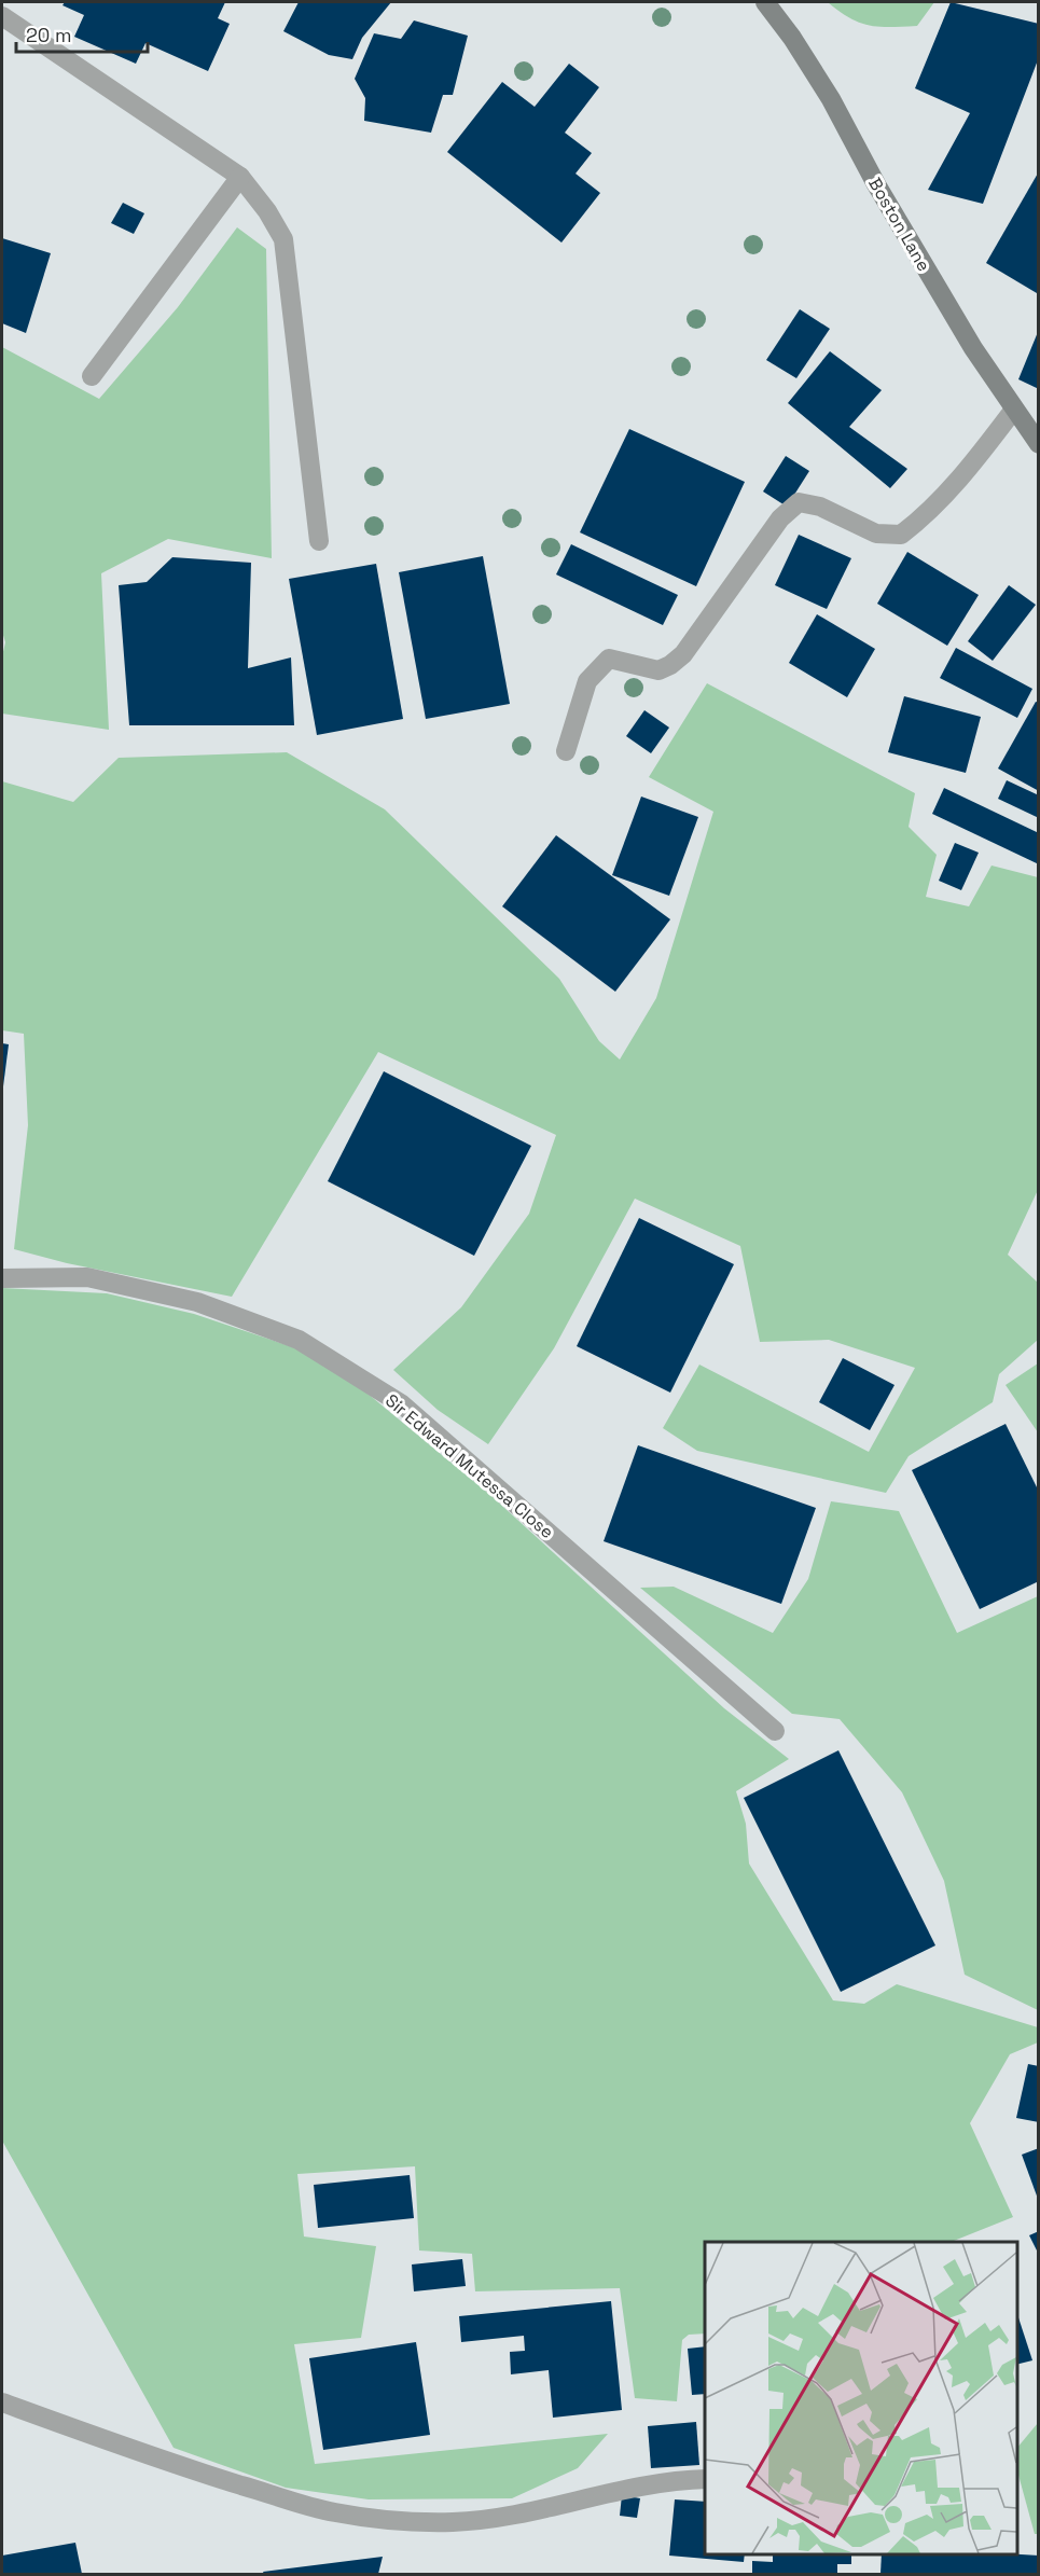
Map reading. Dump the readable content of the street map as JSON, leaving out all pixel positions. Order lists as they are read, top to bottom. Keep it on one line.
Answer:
{"streets":{"street":["Boston Lane","Sir Edward Mutessa Close"]},"scale_bar":"20 m"}
